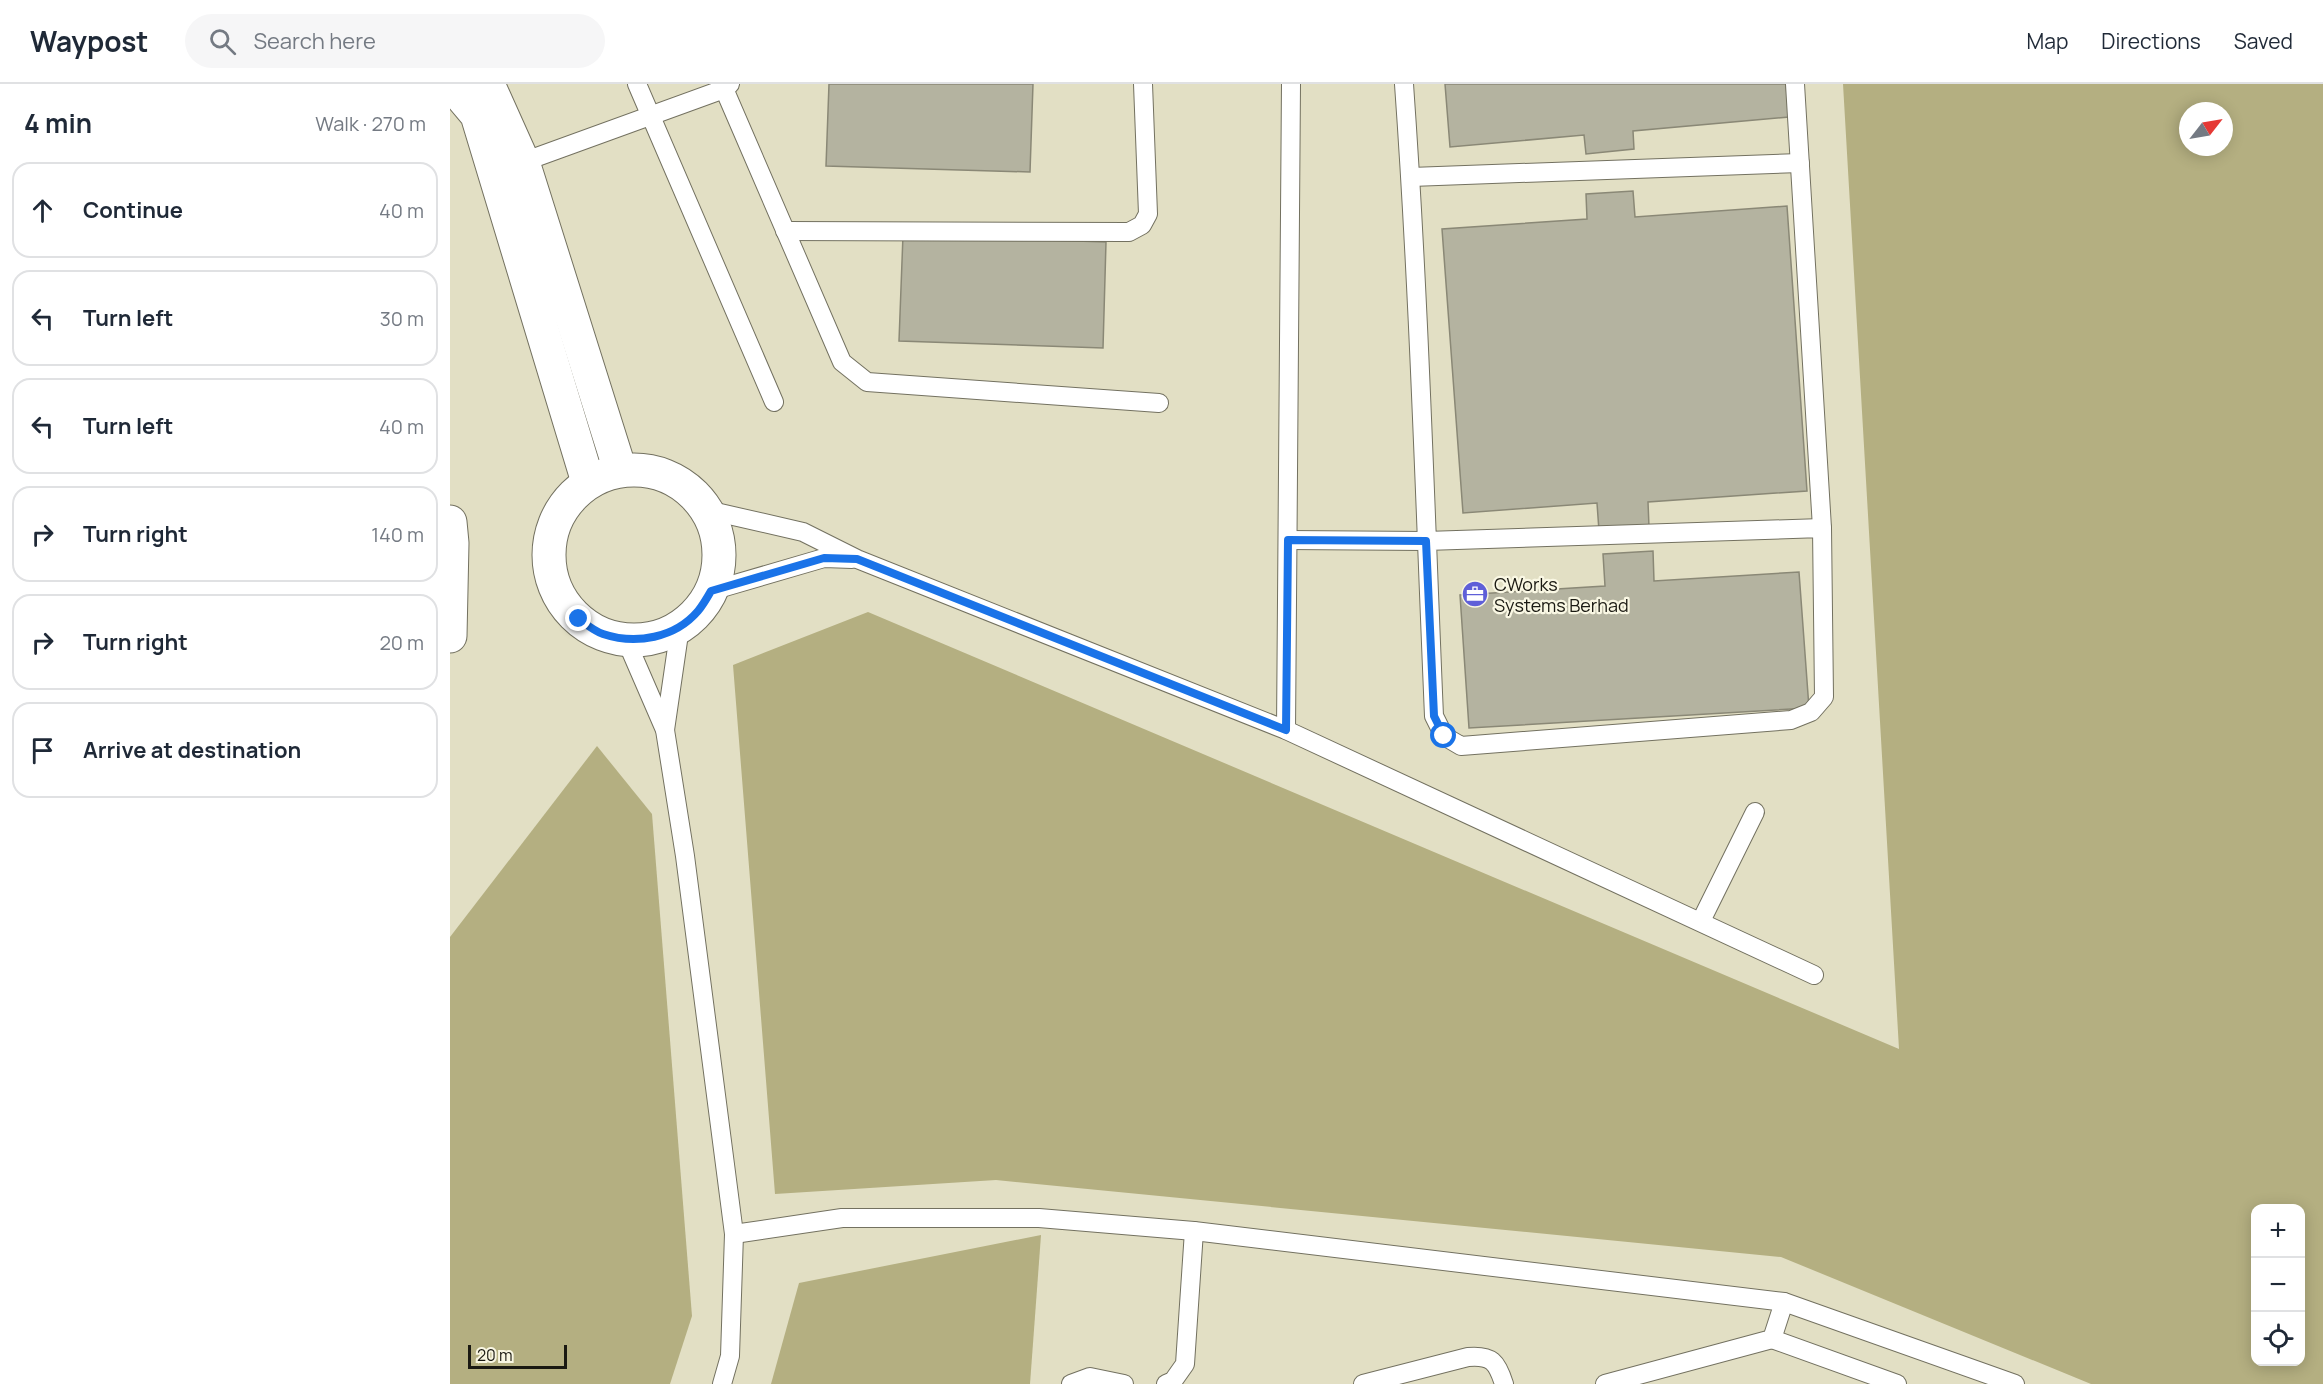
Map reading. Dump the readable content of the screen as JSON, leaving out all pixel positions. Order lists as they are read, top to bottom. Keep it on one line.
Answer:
{"places":{"office":["CWorks Systems Berhad"]},"scale_bar":"20 m","north":"top right","page":{"header":"Waypost","search":"Search here","nav":["Map","Directions","Saved"],"heading":["4 min","Walk · 270 m"],"list":[["Continue","40 m"],["Turn left","30 m"],["Turn left","40 m"],["Turn right","140 m"],["Turn right","20 m"],"Arrive at destination"],"map_buttons":["+","−"],"scale":"20 m"}}
